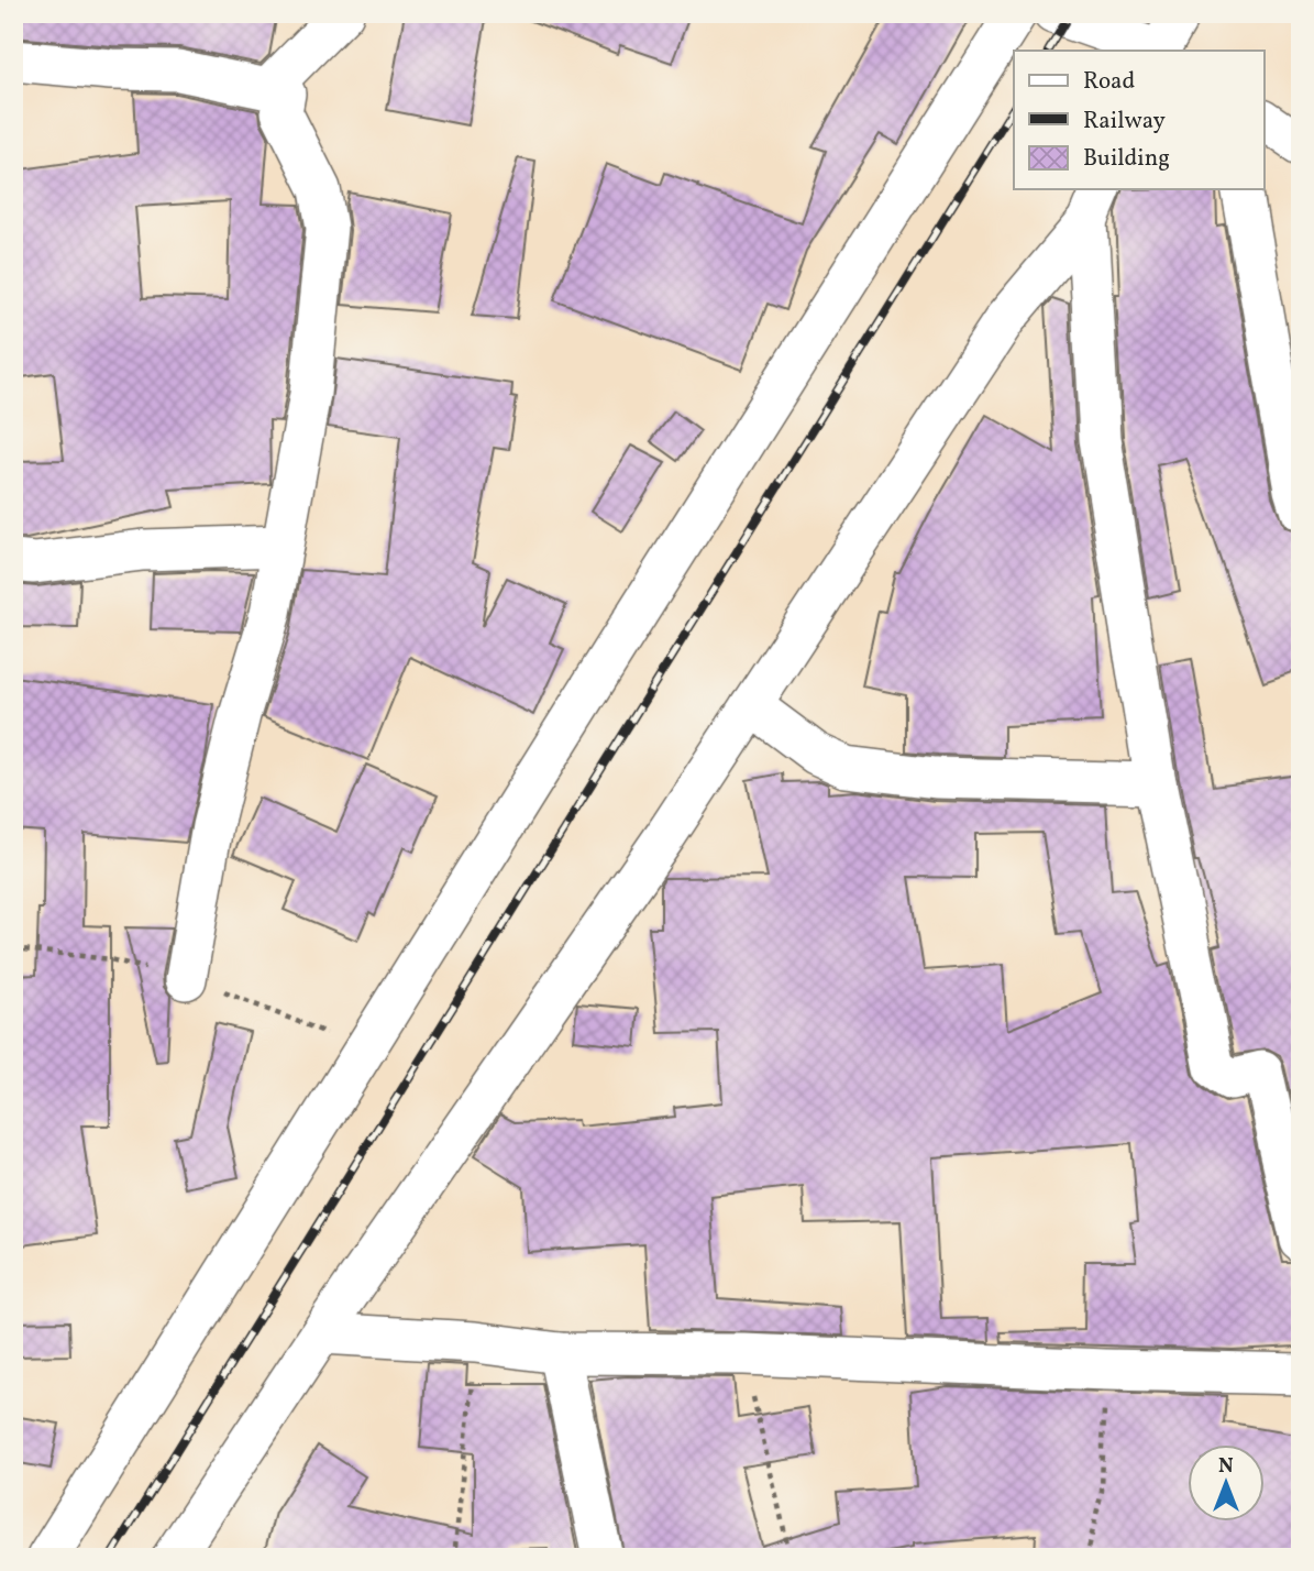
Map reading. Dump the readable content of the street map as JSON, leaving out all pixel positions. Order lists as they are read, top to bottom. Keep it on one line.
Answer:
{"legend":["Road","Railway","Building"],"north":"top"}
